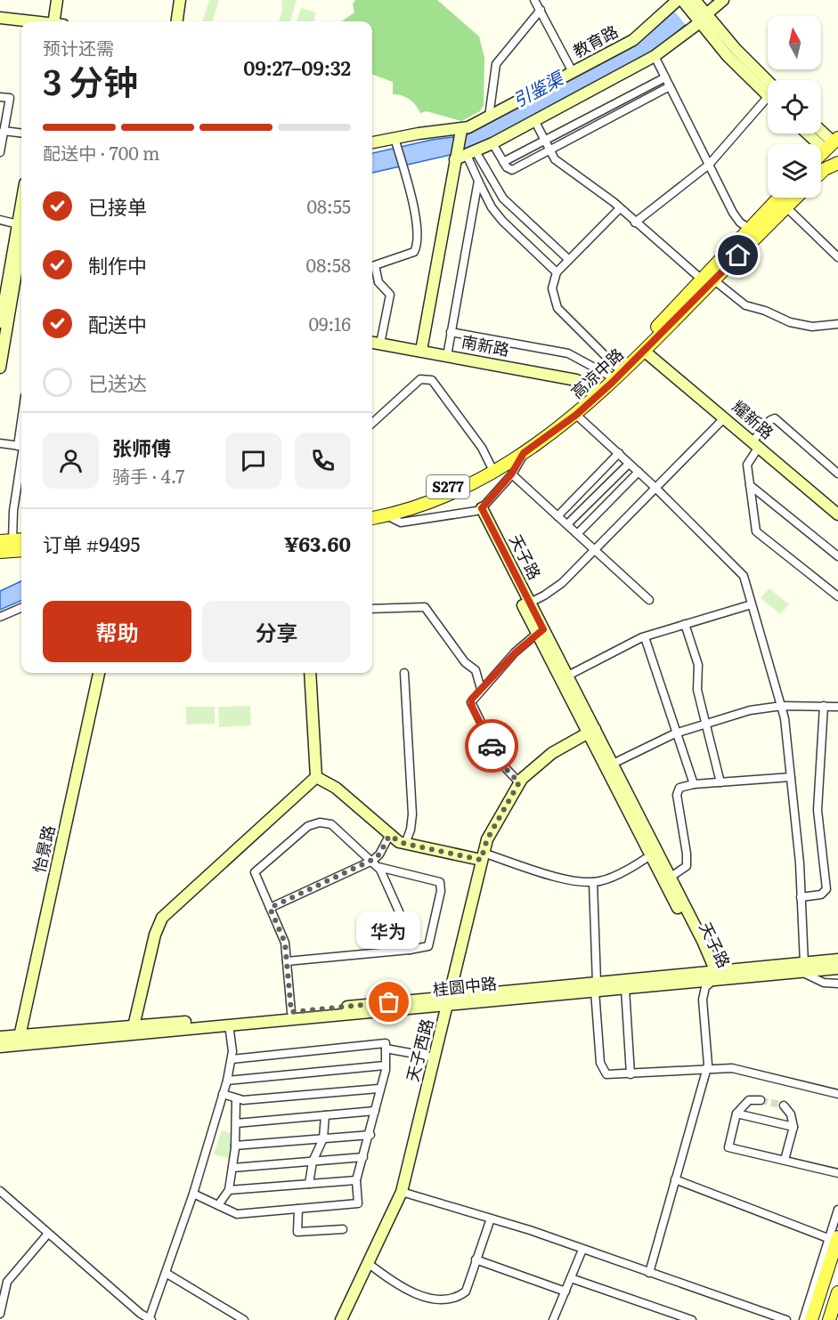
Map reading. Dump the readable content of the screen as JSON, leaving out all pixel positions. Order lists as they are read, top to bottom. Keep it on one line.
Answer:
{"streets":{"main road":["高凉中路","S277"],"street":["教育路","南新路","耀新路","天子路","怡景路","桂圆中路","天子西路"]},"crossings":[["南新路","高凉中路"],["高凉中路","耀新路"],["天子路","桂圆中路"],["天子路","天子西路"],["怡景路","桂圆中路"],["桂圆中路","天子西路"]],"water":["引鉴渠"],"places":["华为"],"north":"top","page":{"heading":["3 分钟","预计还需","09:27–09:32"],"panel":["张师傅","骑手 · 4.7","订单 #9495","¥63.60"],"bar":"配送中 · 700 m","list":[["已接单","08:55"],["制作中","08:58"],["配送中","09:16"],"已送达"],"buttons":["帮助","分享"],"bubble":"华为"}}
